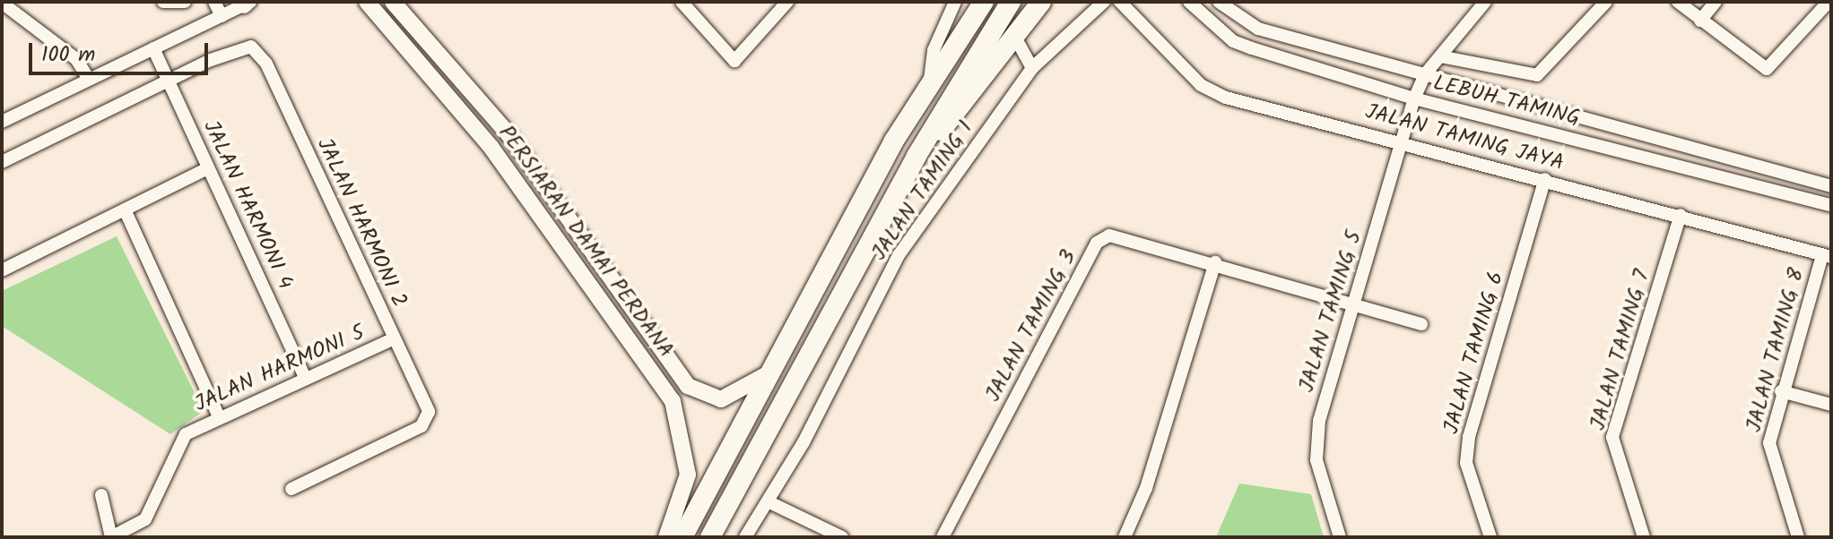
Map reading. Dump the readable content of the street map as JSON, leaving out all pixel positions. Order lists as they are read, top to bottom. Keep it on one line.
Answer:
{"streets":{"main road":["PERSIARAN DAMAI PERDANA"],"street":["LEBUH TAMING","JALAN TAMING JAYA","JALAN TAMING 1","JALAN HARMONI 4","JALAN HARMONI 2","JALAN TAMING 5","JALAN TAMING 3","JALAN TAMING 7","JALAN TAMING 8","JALAN TAMING 6","JALAN HARMONI 5"]},"crossings":[["LEBUH TAMING","JALAN TAMING 5"],["JALAN TAMING JAYA","JALAN TAMING 5"],["JALAN TAMING JAYA","JALAN TAMING 7"],["JALAN TAMING JAYA","JALAN TAMING 8"],["JALAN TAMING JAYA","JALAN TAMING 6"],["JALAN HARMONI 4","JALAN HARMONI 2"],["JALAN HARMONI 4","JALAN HARMONI 5"],["JALAN HARMONI 2","JALAN HARMONI 5"],["JALAN TAMING 5","JALAN TAMING 3"]],"scale_bar":"100 m"}
